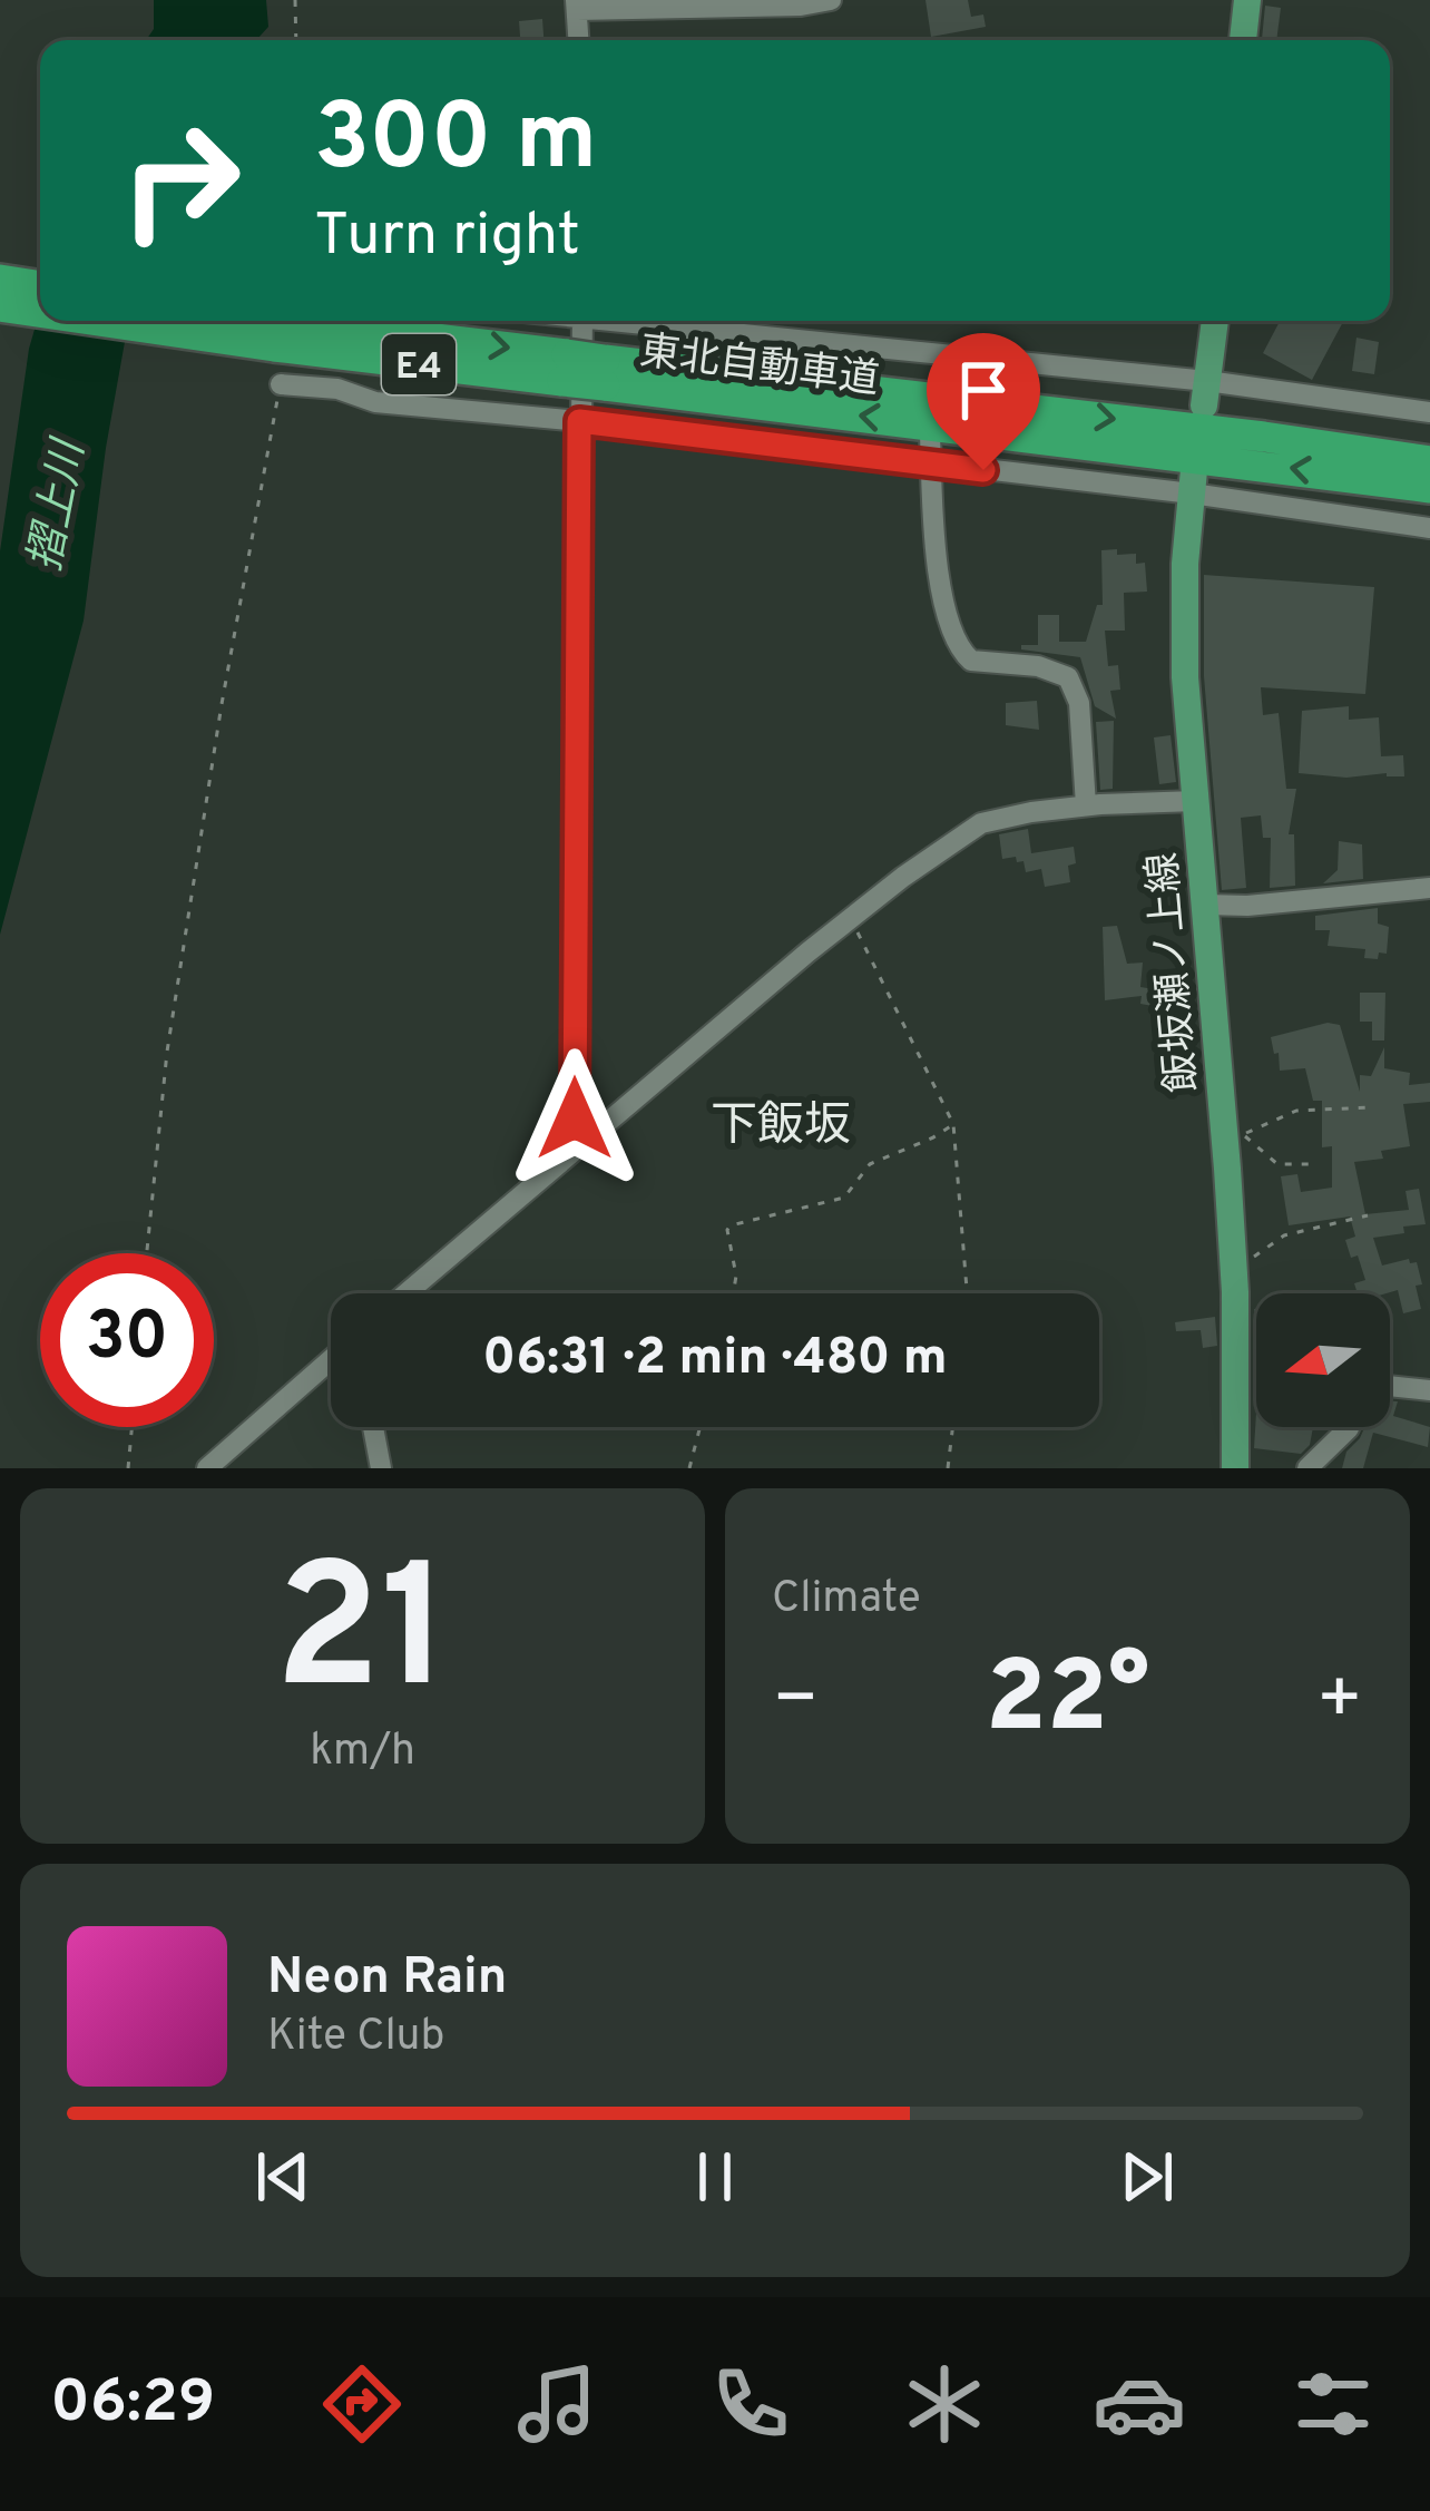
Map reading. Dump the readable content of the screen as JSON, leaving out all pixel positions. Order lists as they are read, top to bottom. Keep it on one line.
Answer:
{"streets":{"highway":["東北自動車道","E4"],"main road":["飯坂瀬ノ上線"]},"districts":["下飯坂"],"water":["摺上川"],"north":"left","page":{"turn":["300 m","Turn right"],"limit":"30","trip":"06:31 · 2 min · 480 m","tile":[["21","km/h"],"Climate"],"heat":["−","22°","+"],"song":["Neon Rain","Kite Club"],"tabs":"06:29"}}
